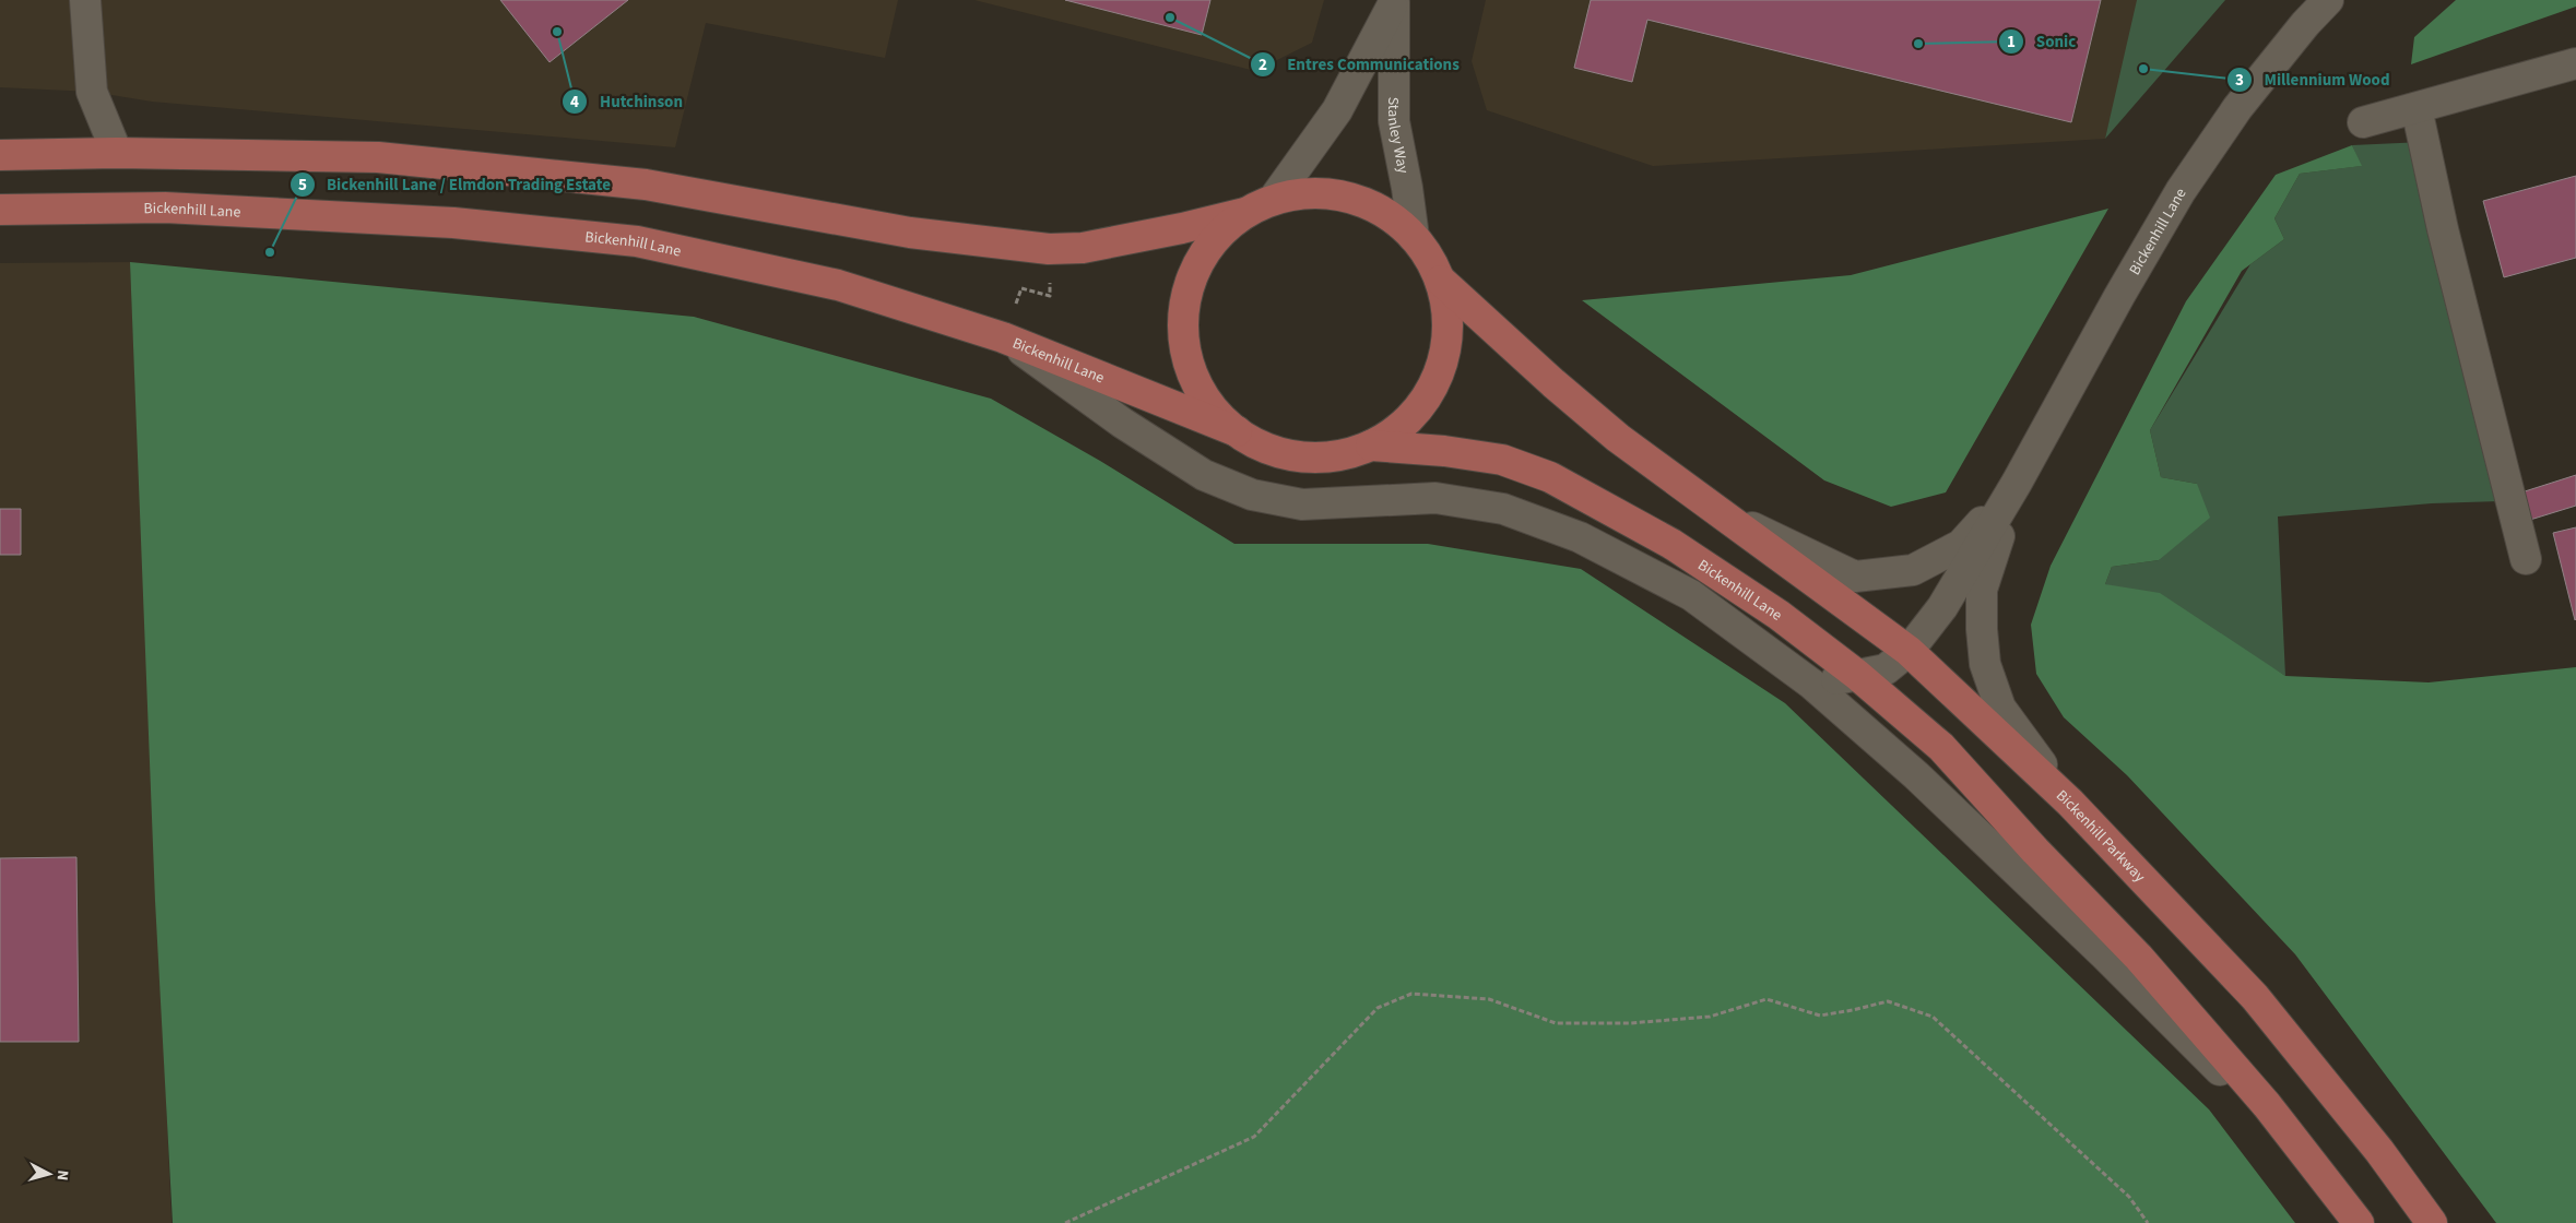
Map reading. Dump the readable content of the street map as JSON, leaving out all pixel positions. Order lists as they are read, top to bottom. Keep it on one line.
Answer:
{"streets":{"main road":["Bickenhill Lane","Bickenhill Parkway"],"street":["Stanley Way"]},"crossings":[["Bickenhill Lane","Bickenhill Parkway"]],"places":["Entres Communications","Hutchinson","Sonic","Millennium Wood","Bickenhill Lane / Elmdon Trading Estate"],"north":"right"}
